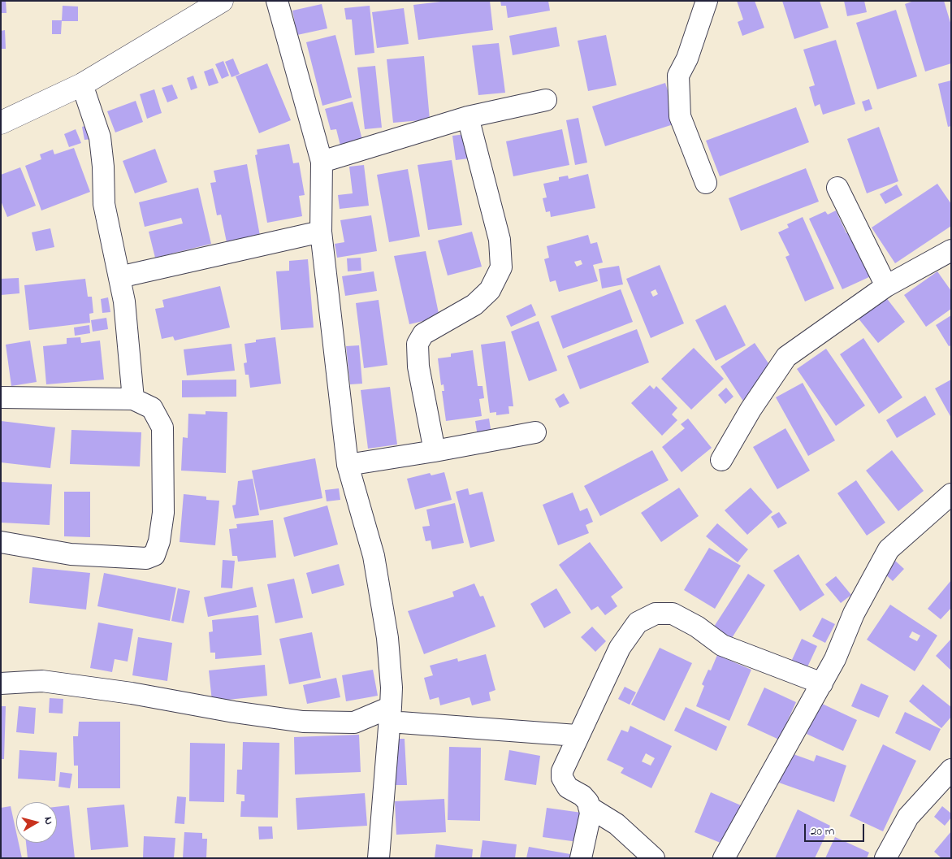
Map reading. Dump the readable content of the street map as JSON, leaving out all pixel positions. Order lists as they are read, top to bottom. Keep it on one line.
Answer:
{"scale_bar":"20 m","north":"right"}
